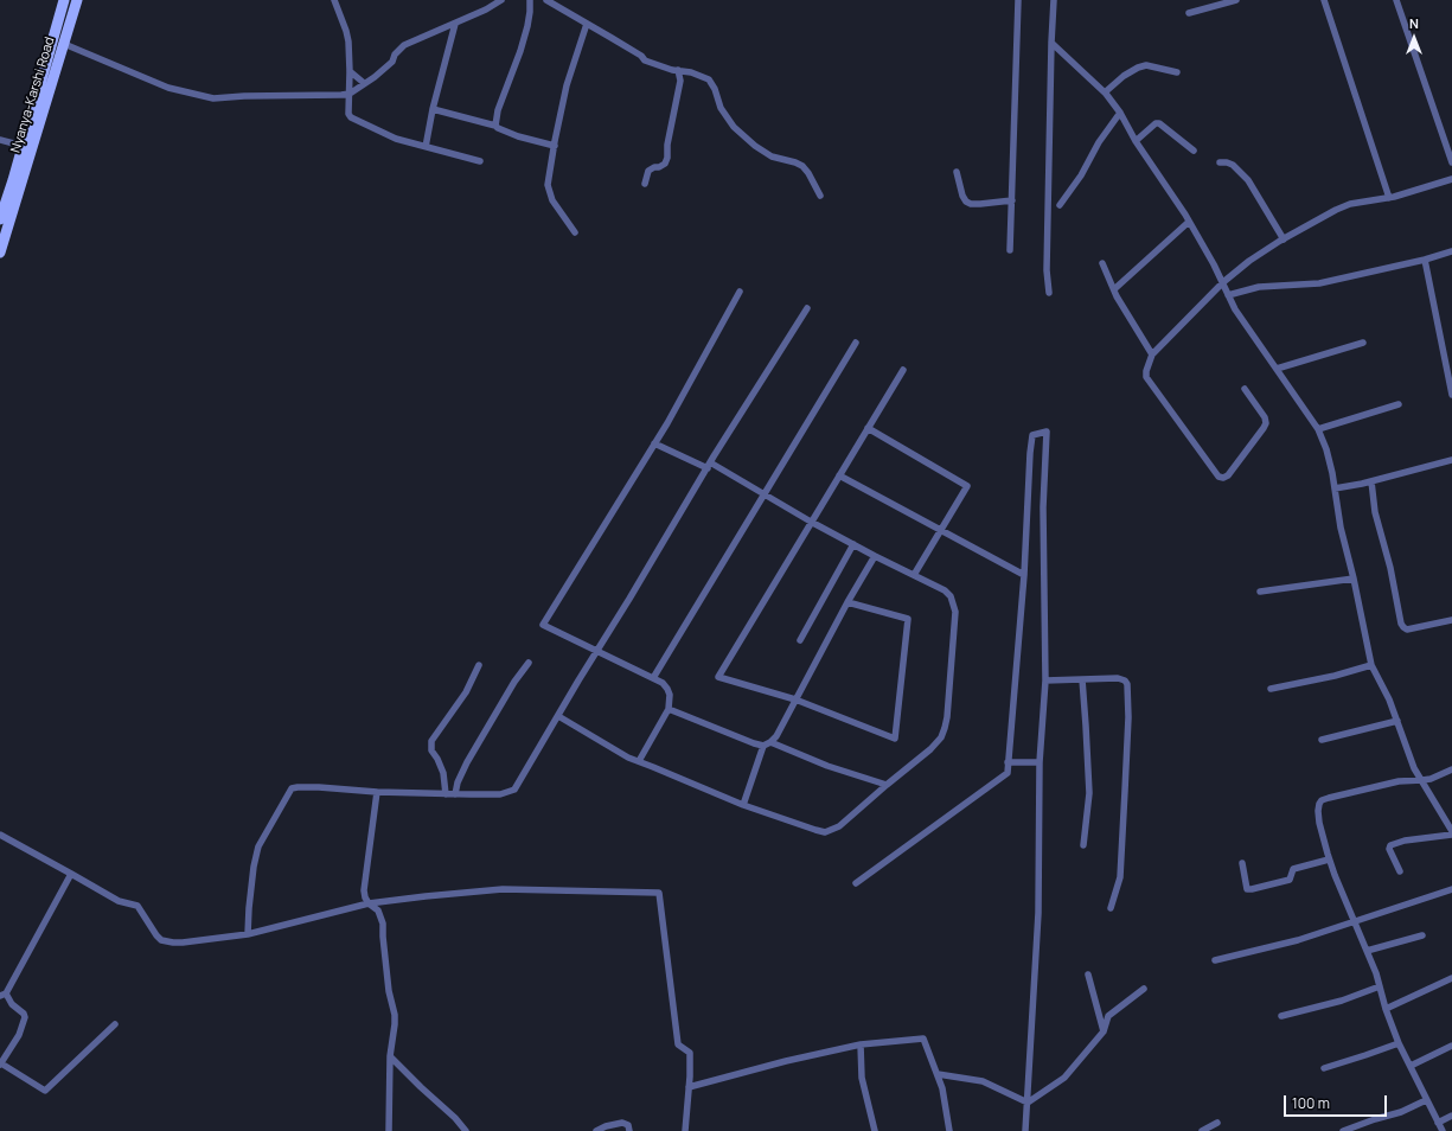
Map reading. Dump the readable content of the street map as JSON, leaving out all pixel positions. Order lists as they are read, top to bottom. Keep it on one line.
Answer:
{"streets":{"main road":["Nyanya-Karshi Road"]},"scale_bar":"100 m","north":"top"}
